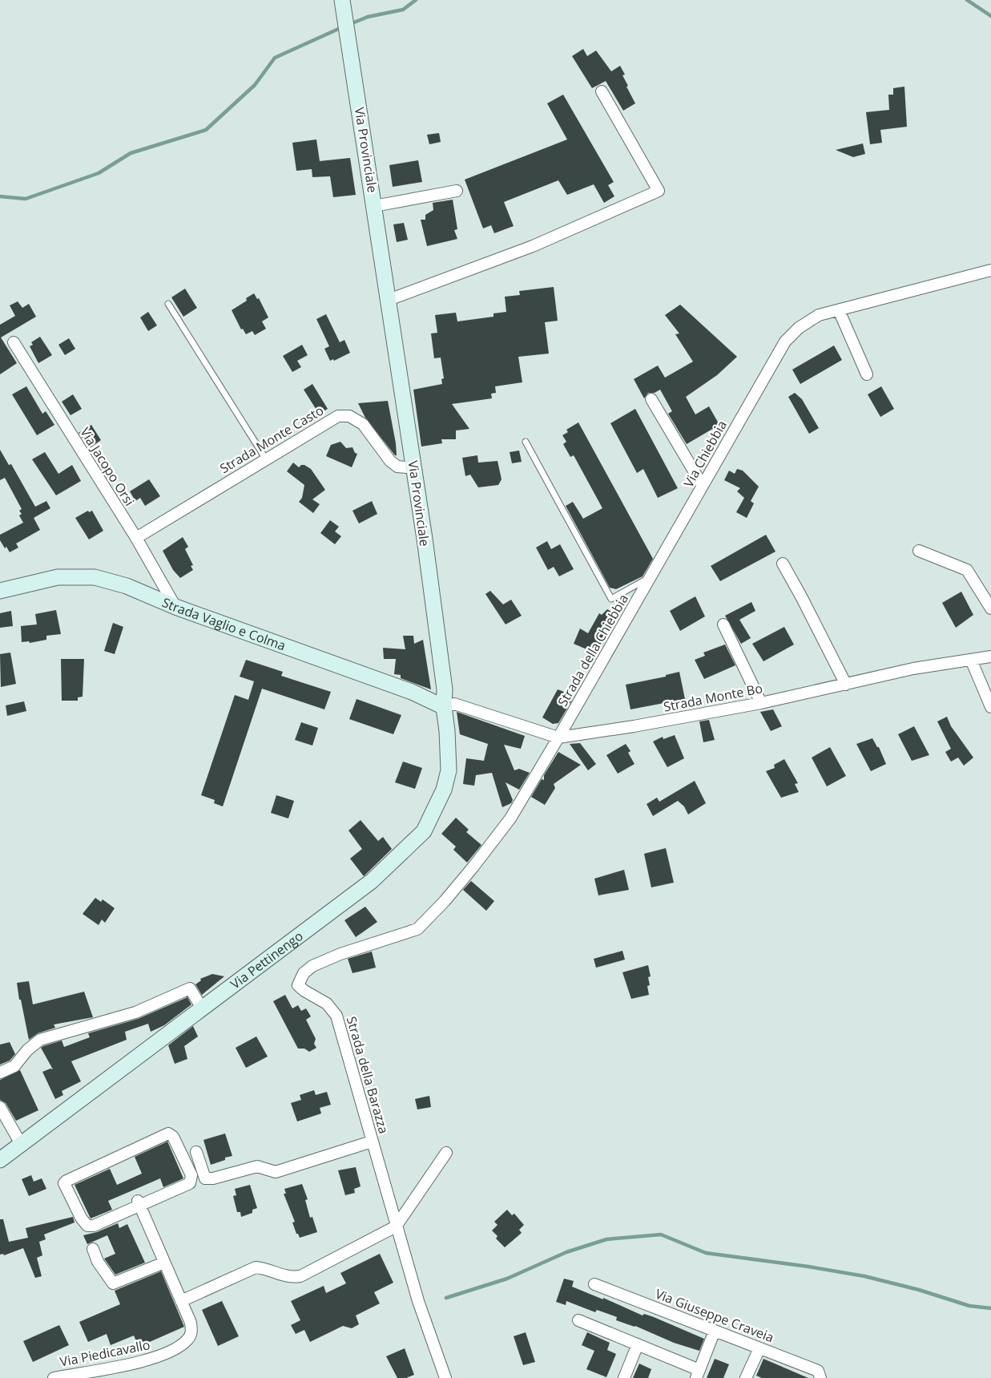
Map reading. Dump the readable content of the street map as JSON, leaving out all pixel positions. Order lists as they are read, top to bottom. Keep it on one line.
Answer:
{"streets":{"main road":["Via Provinciale","Strada Vaglio e Colma","Via Pettinengo"],"street":["Strada Monte Casto","Via Chiebbia","Via Jacopo Orsi","Strada della Chiebbia","Strada Monte Bo","Strada della Barazza","Via Giuseppe Craveia","Via Piedicavallo"]},"crossings":[["Via Provinciale","Strada Monte Casto"],["Via Provinciale","Strada Vaglio e Colma"],["Via Provinciale","Strada Monte Bo"],["Via Provinciale","Via Pettinengo"],["Strada Monte Casto","Via Jacopo Orsi"],["Via Chiebbia","Strada della Chiebbia"],["Via Jacopo Orsi","Strada Vaglio e Colma"],["Strada Vaglio e Colma","Strada Monte Bo"],["Strada Vaglio e Colma","Via Pettinengo"],["Strada della Chiebbia","Strada Monte Bo"],["Strada della Chiebbia","Strada della Barazza"],["Strada Monte Bo","Via Pettinengo"],["Strada Monte Bo","Strada della Barazza"]]}
